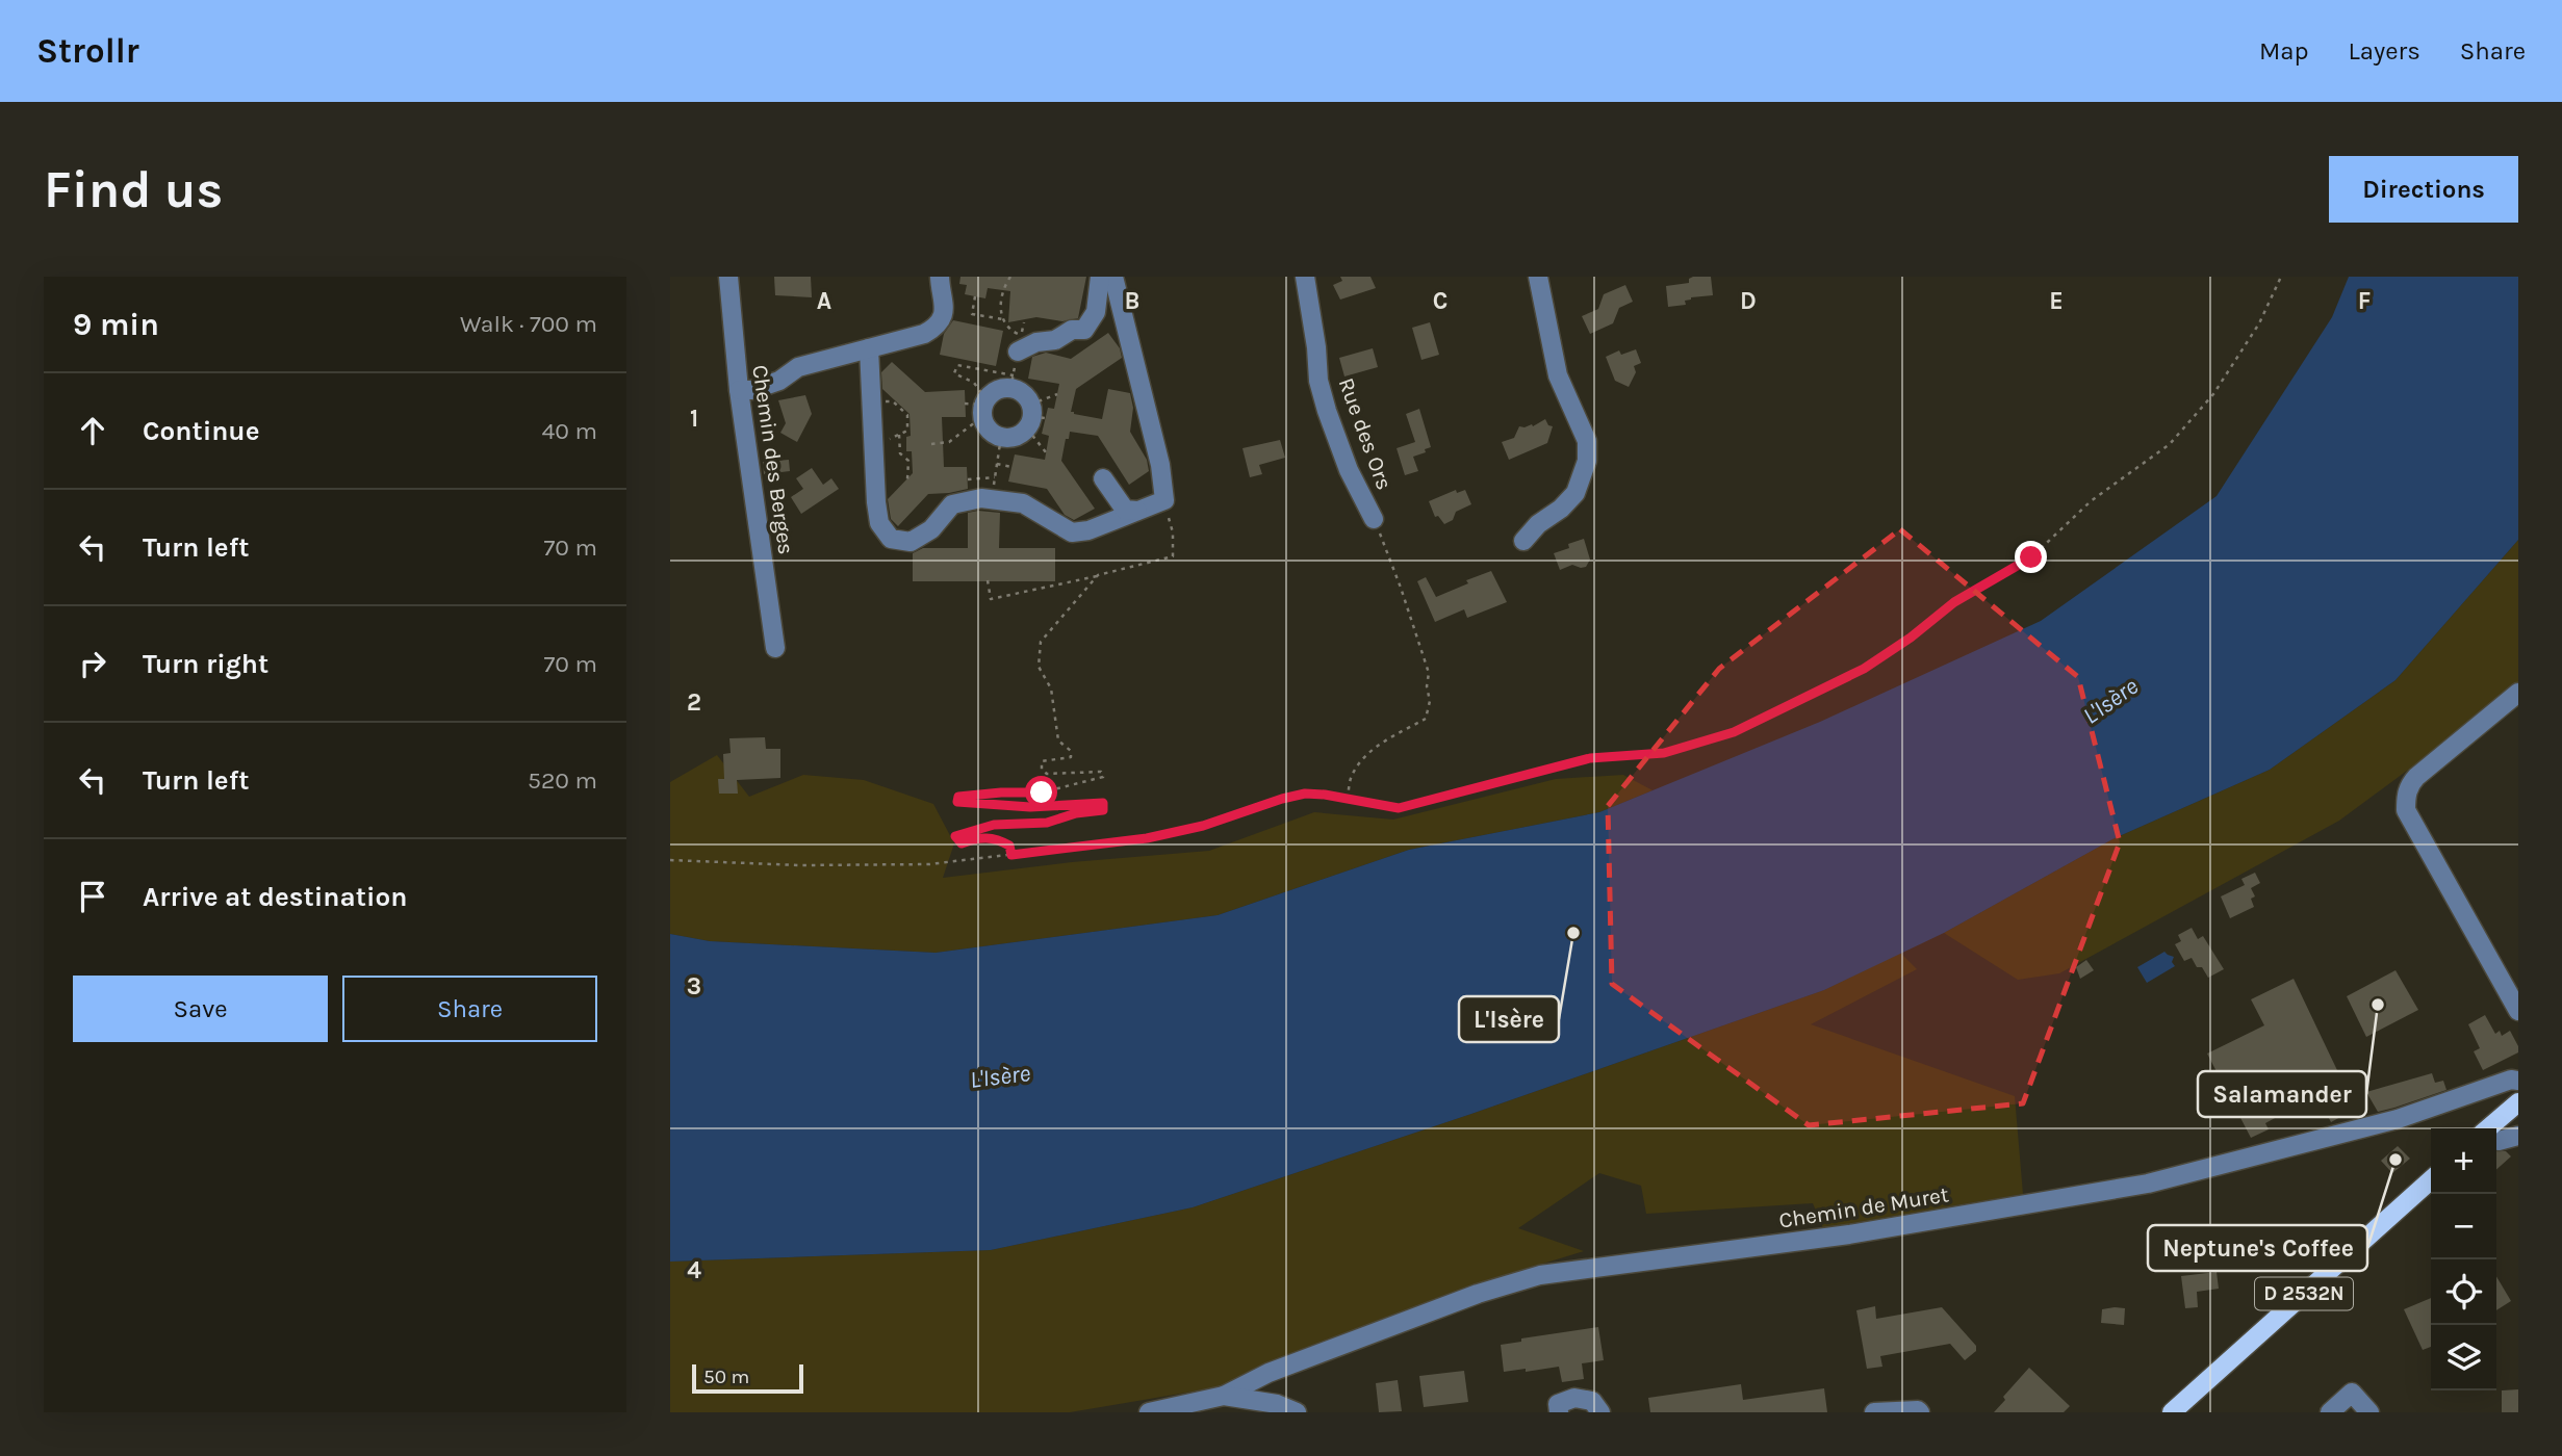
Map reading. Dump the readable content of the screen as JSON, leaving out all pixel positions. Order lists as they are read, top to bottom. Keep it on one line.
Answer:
{"streets":{"main road":["D 2532N"],"street":["Rue des Ors","Chemin des Berges","Chemin de Muret"]},"water":["L'Isère"],"places":["L'Isère","Salamander","Neptune's Coffee"],"scale_bar":"50 m","page":{"header":"Strollr","nav":["Map","Layers","Share"],"buttons":["Directions",["Save","Share"]],"title":"Find us","heading":["9 min","Walk · 700 m"],"list":[["Continue","40 m"],["Turn left","70 m"],["Turn right","70 m"],["Turn left","520 m"],"Arrive at destination"],"map_buttons":["+","−"],"scale":"50 m"},"grid":{"columns":["A","B","C","D","E","F"],"rows":["1","2","3","4"]}}
